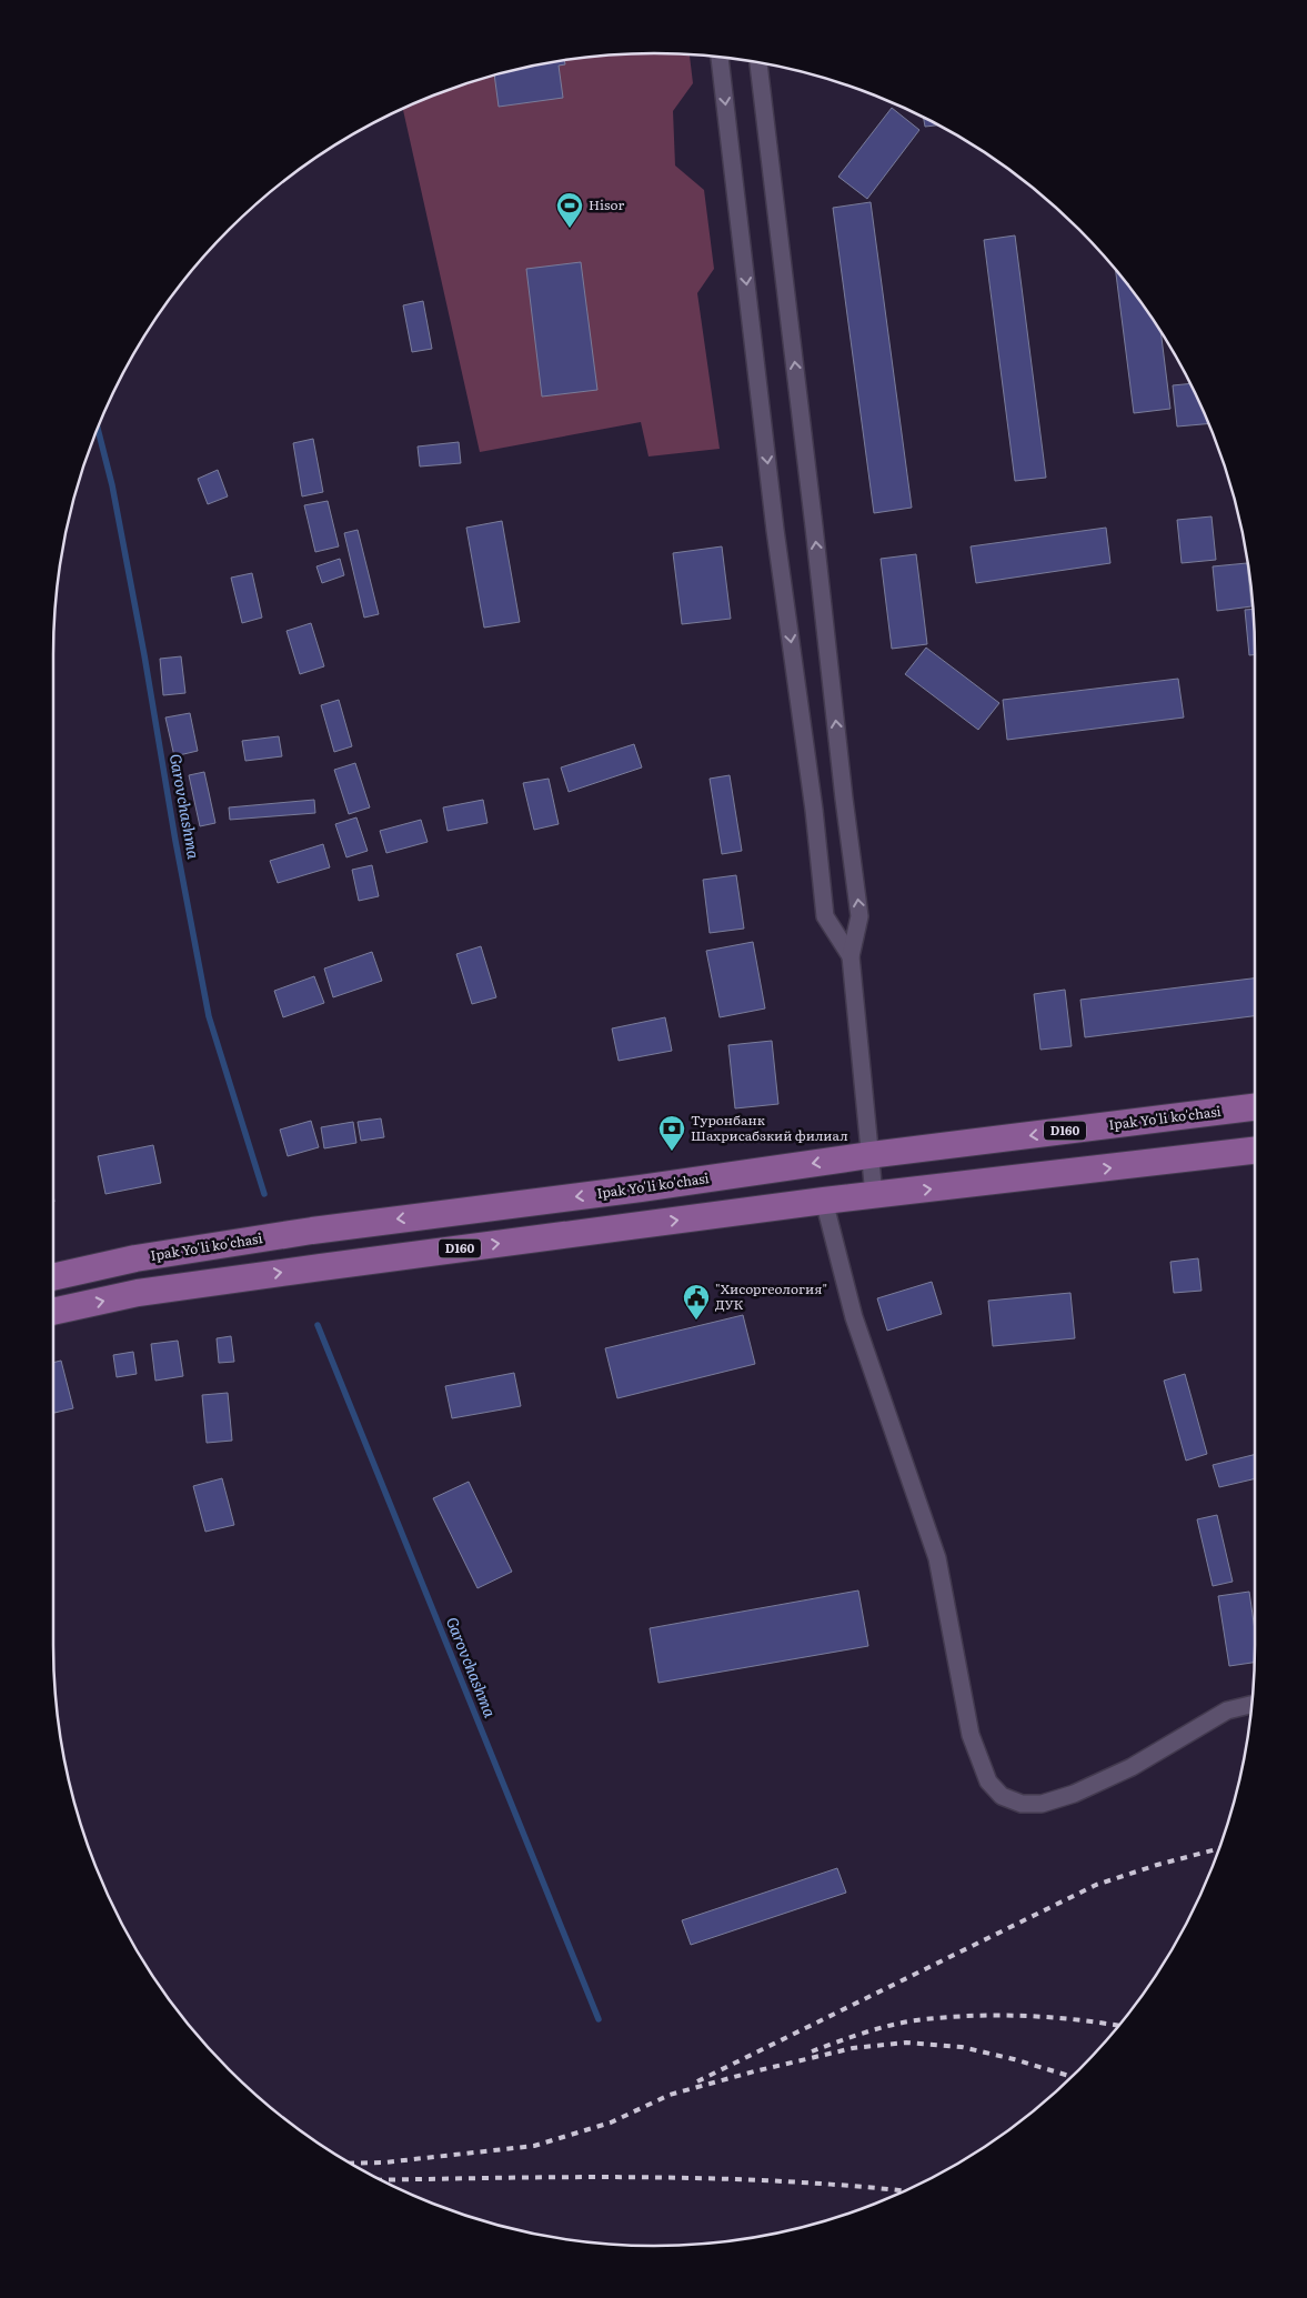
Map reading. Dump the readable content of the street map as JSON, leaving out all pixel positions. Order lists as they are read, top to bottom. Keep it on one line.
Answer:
{"streets":{"main road":["Ipak Yo'li ko'chasi","D160"]},"water":["Garovchashma"],"places":{"sports":["Hisor"],"bank":["Туронбанк Шахрисабзкий филиал"],"public building":["\"Хисоргеология\" ДУК"]}}
